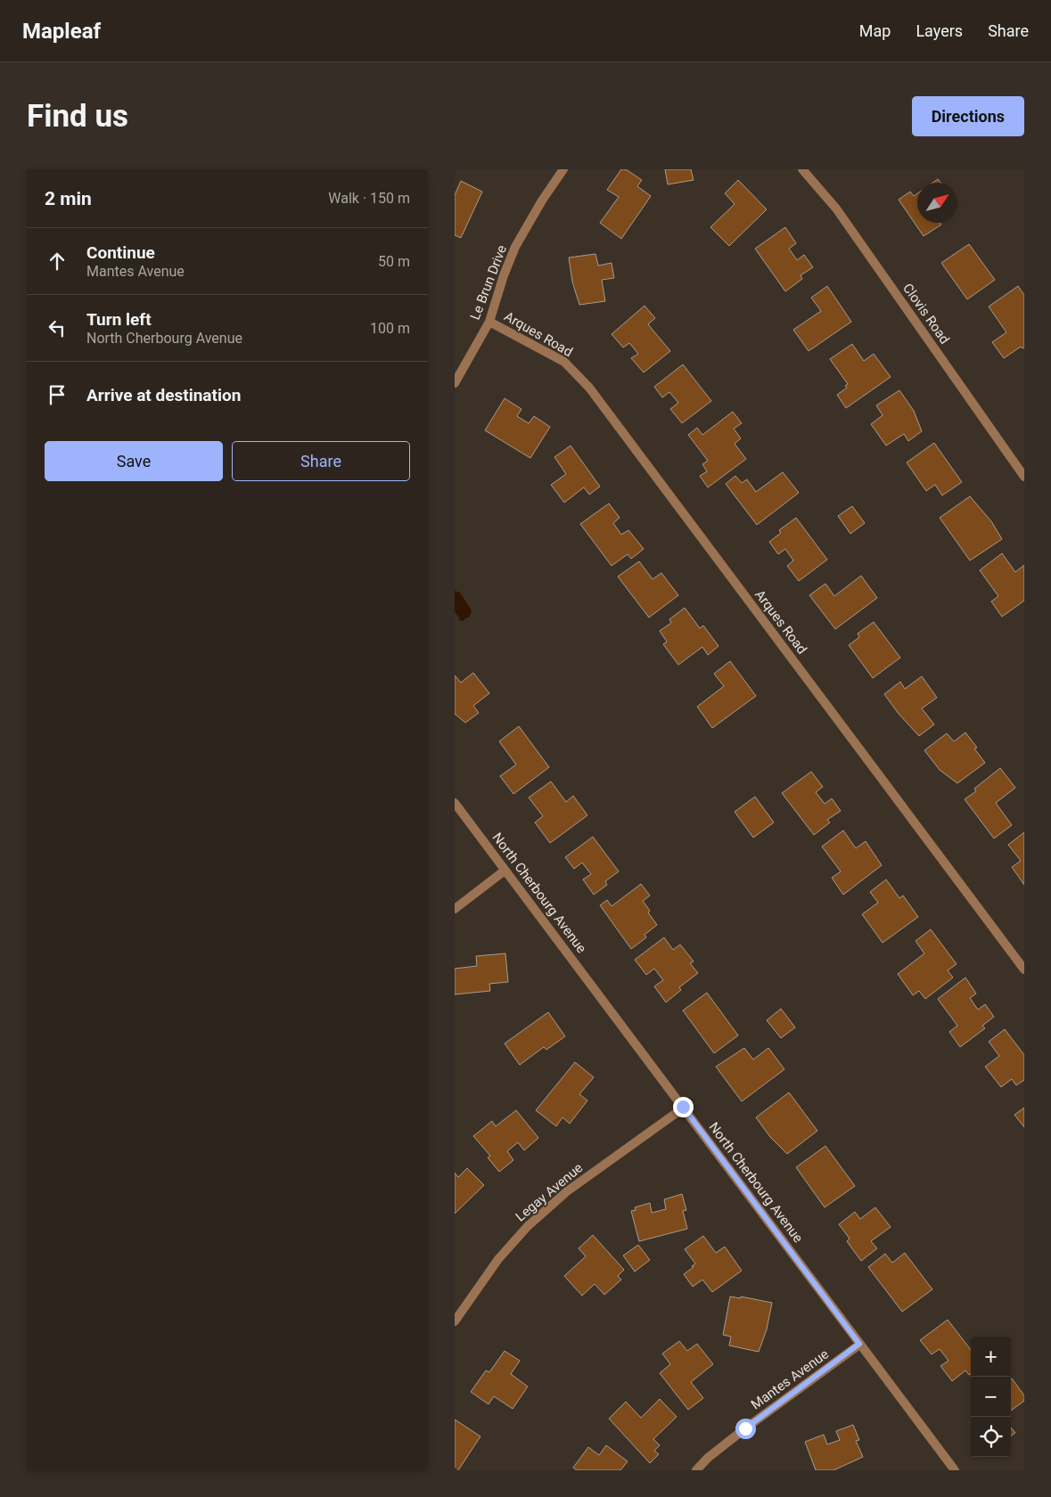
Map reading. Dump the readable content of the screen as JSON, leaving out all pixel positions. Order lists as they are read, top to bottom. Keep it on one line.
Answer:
{"streets":{"street":["Le Brun Drive","Clovis Road","Arques Road","North Cherbourg Avenue","Legay Avenue","Mantes Avenue"]},"crossings":[["Le Brun Drive","Arques Road"],["North Cherbourg Avenue","Legay Avenue"],["North Cherbourg Avenue","Mantes Avenue"]],"north":"top right","page":{"header":"Mapleaf","nav":["Map","Layers","Share"],"buttons":["Directions",["Save","Share"]],"title":"Find us","heading":["2 min","Walk · 150 m"],"list":[["Continue","Mantes Avenue","50 m"],["Turn left","North Cherbourg Avenue","100 m"],"Arrive at destination"],"map_buttons":["+","−"]}}
